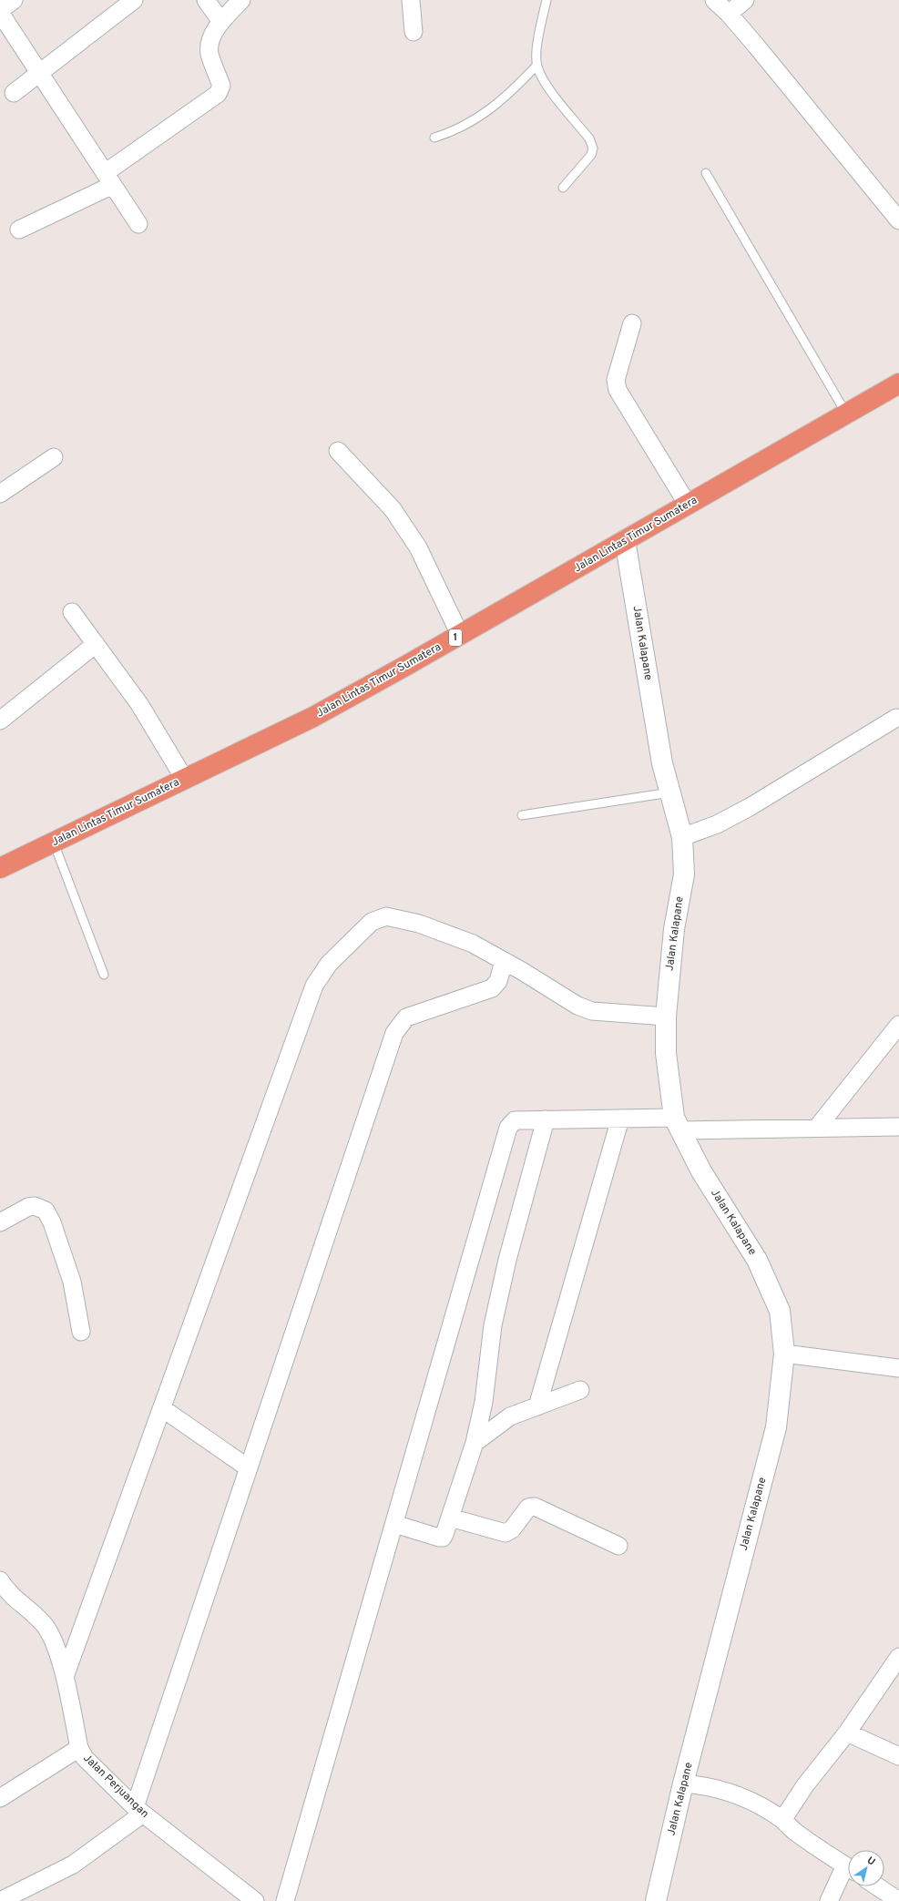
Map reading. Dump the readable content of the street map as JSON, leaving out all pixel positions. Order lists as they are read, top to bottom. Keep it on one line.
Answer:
{"streets":{"highway":["Jalan Lintas Timur Sumatera","1"],"street":["Jalan Kalapane","Jalan Perjuangan"]},"crossings":[["Jalan Lintas Timur Sumatera","Jalan Kalapane"]],"north":"top right"}
